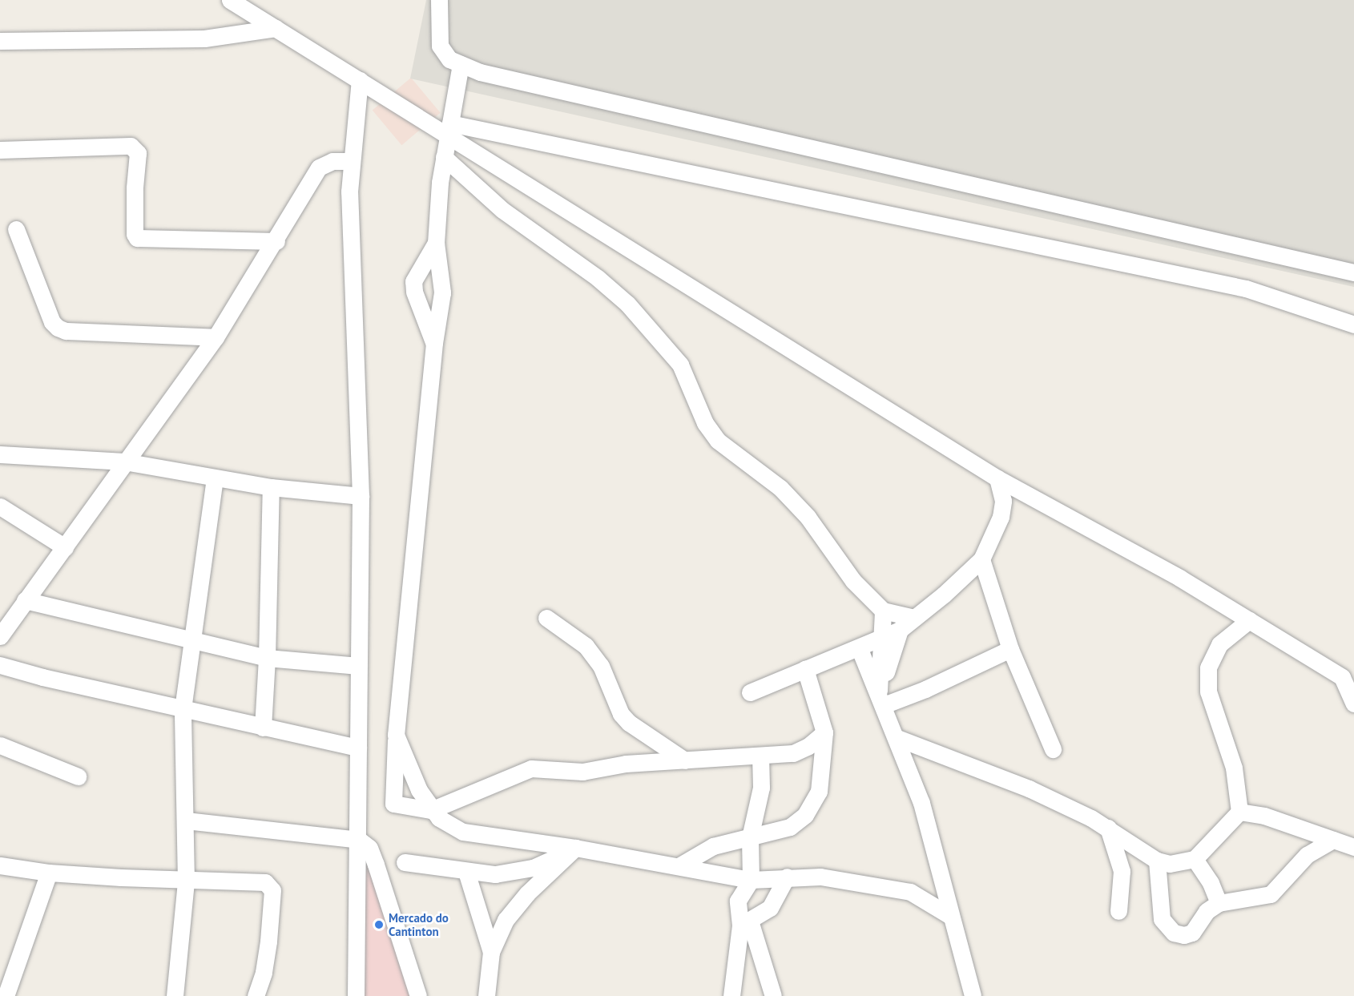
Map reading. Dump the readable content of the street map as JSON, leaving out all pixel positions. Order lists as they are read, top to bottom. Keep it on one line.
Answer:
{"places":["Mercado do Cantinton"]}
